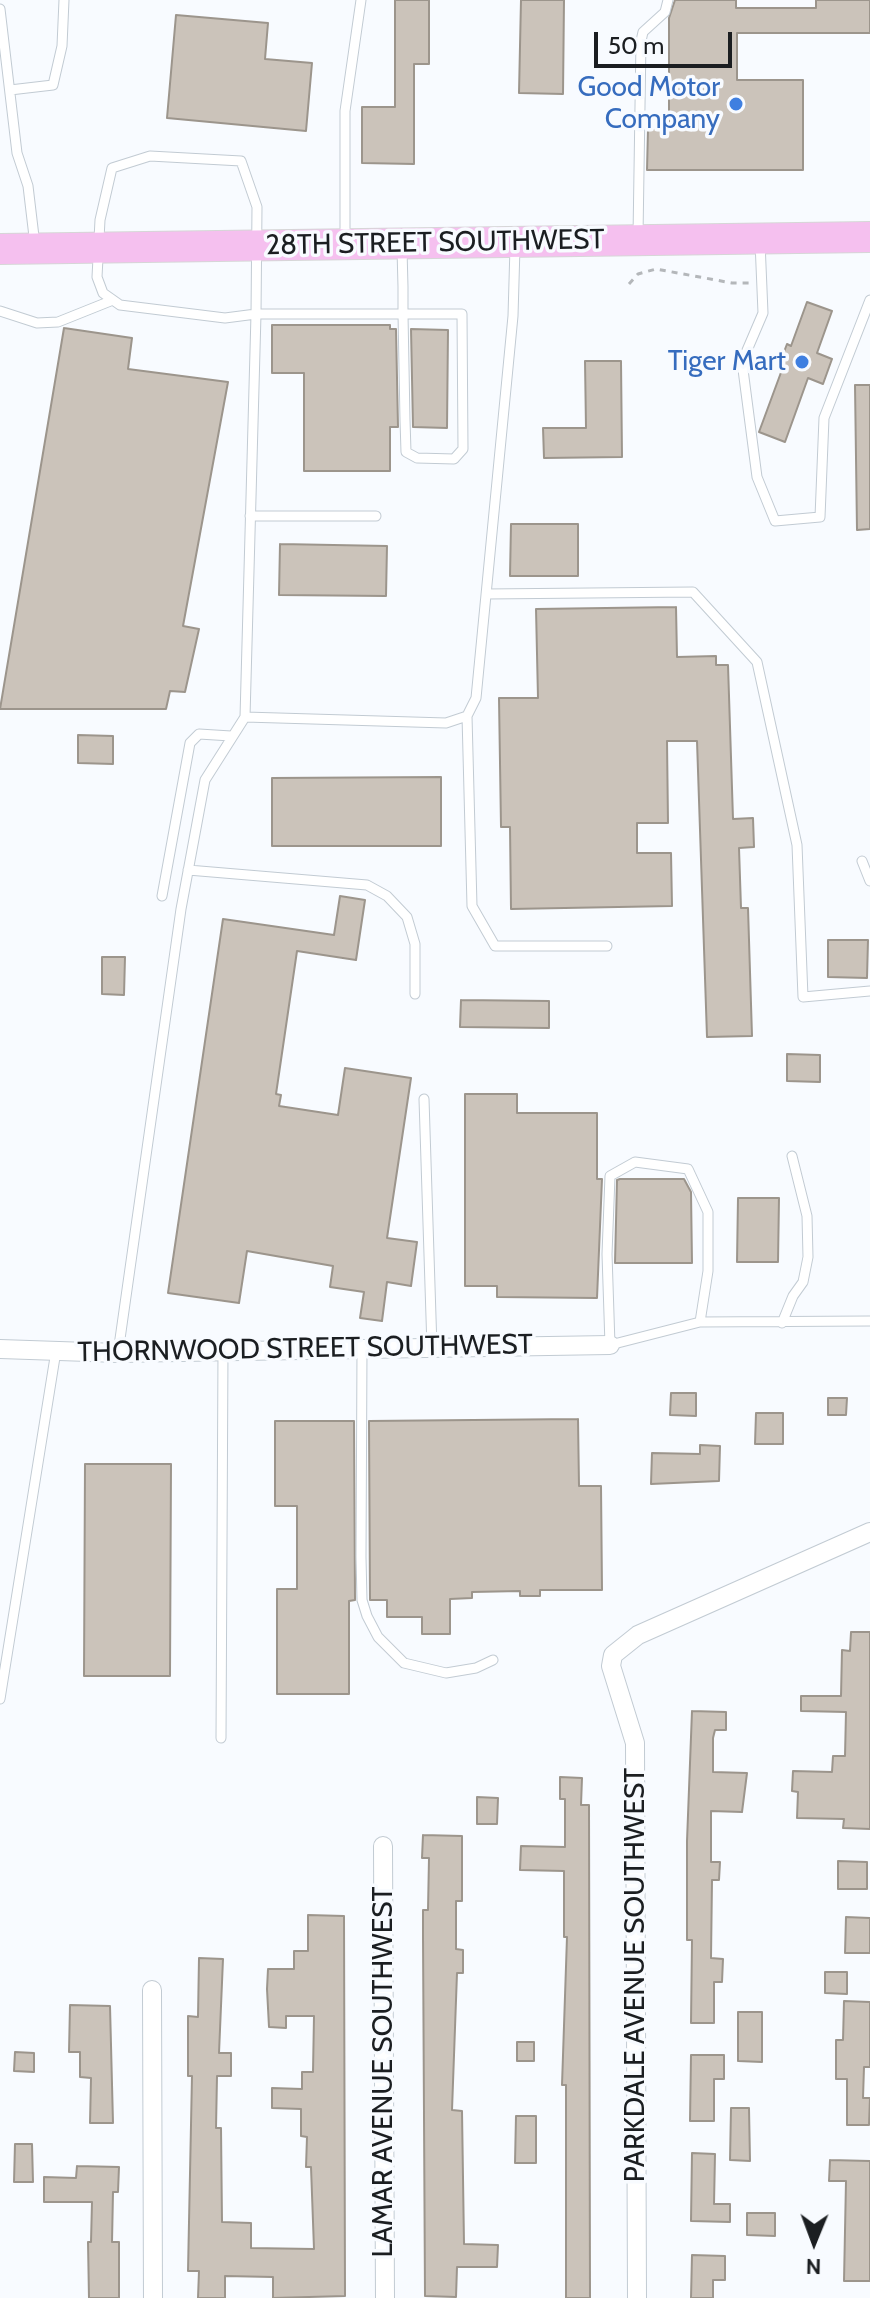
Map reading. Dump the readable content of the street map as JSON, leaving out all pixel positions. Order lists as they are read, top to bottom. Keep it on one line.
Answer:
{"streets":{"main road":["28TH STREET SOUTHWEST"],"street":["THORNWOOD STREET SOUTHWEST","PARKDALE AVENUE SOUTHWEST","LAMAR AVENUE SOUTHWEST"]},"places":["Good Motor Company","Tiger Mart"],"scale_bar":"50 m","north":"bottom"}
